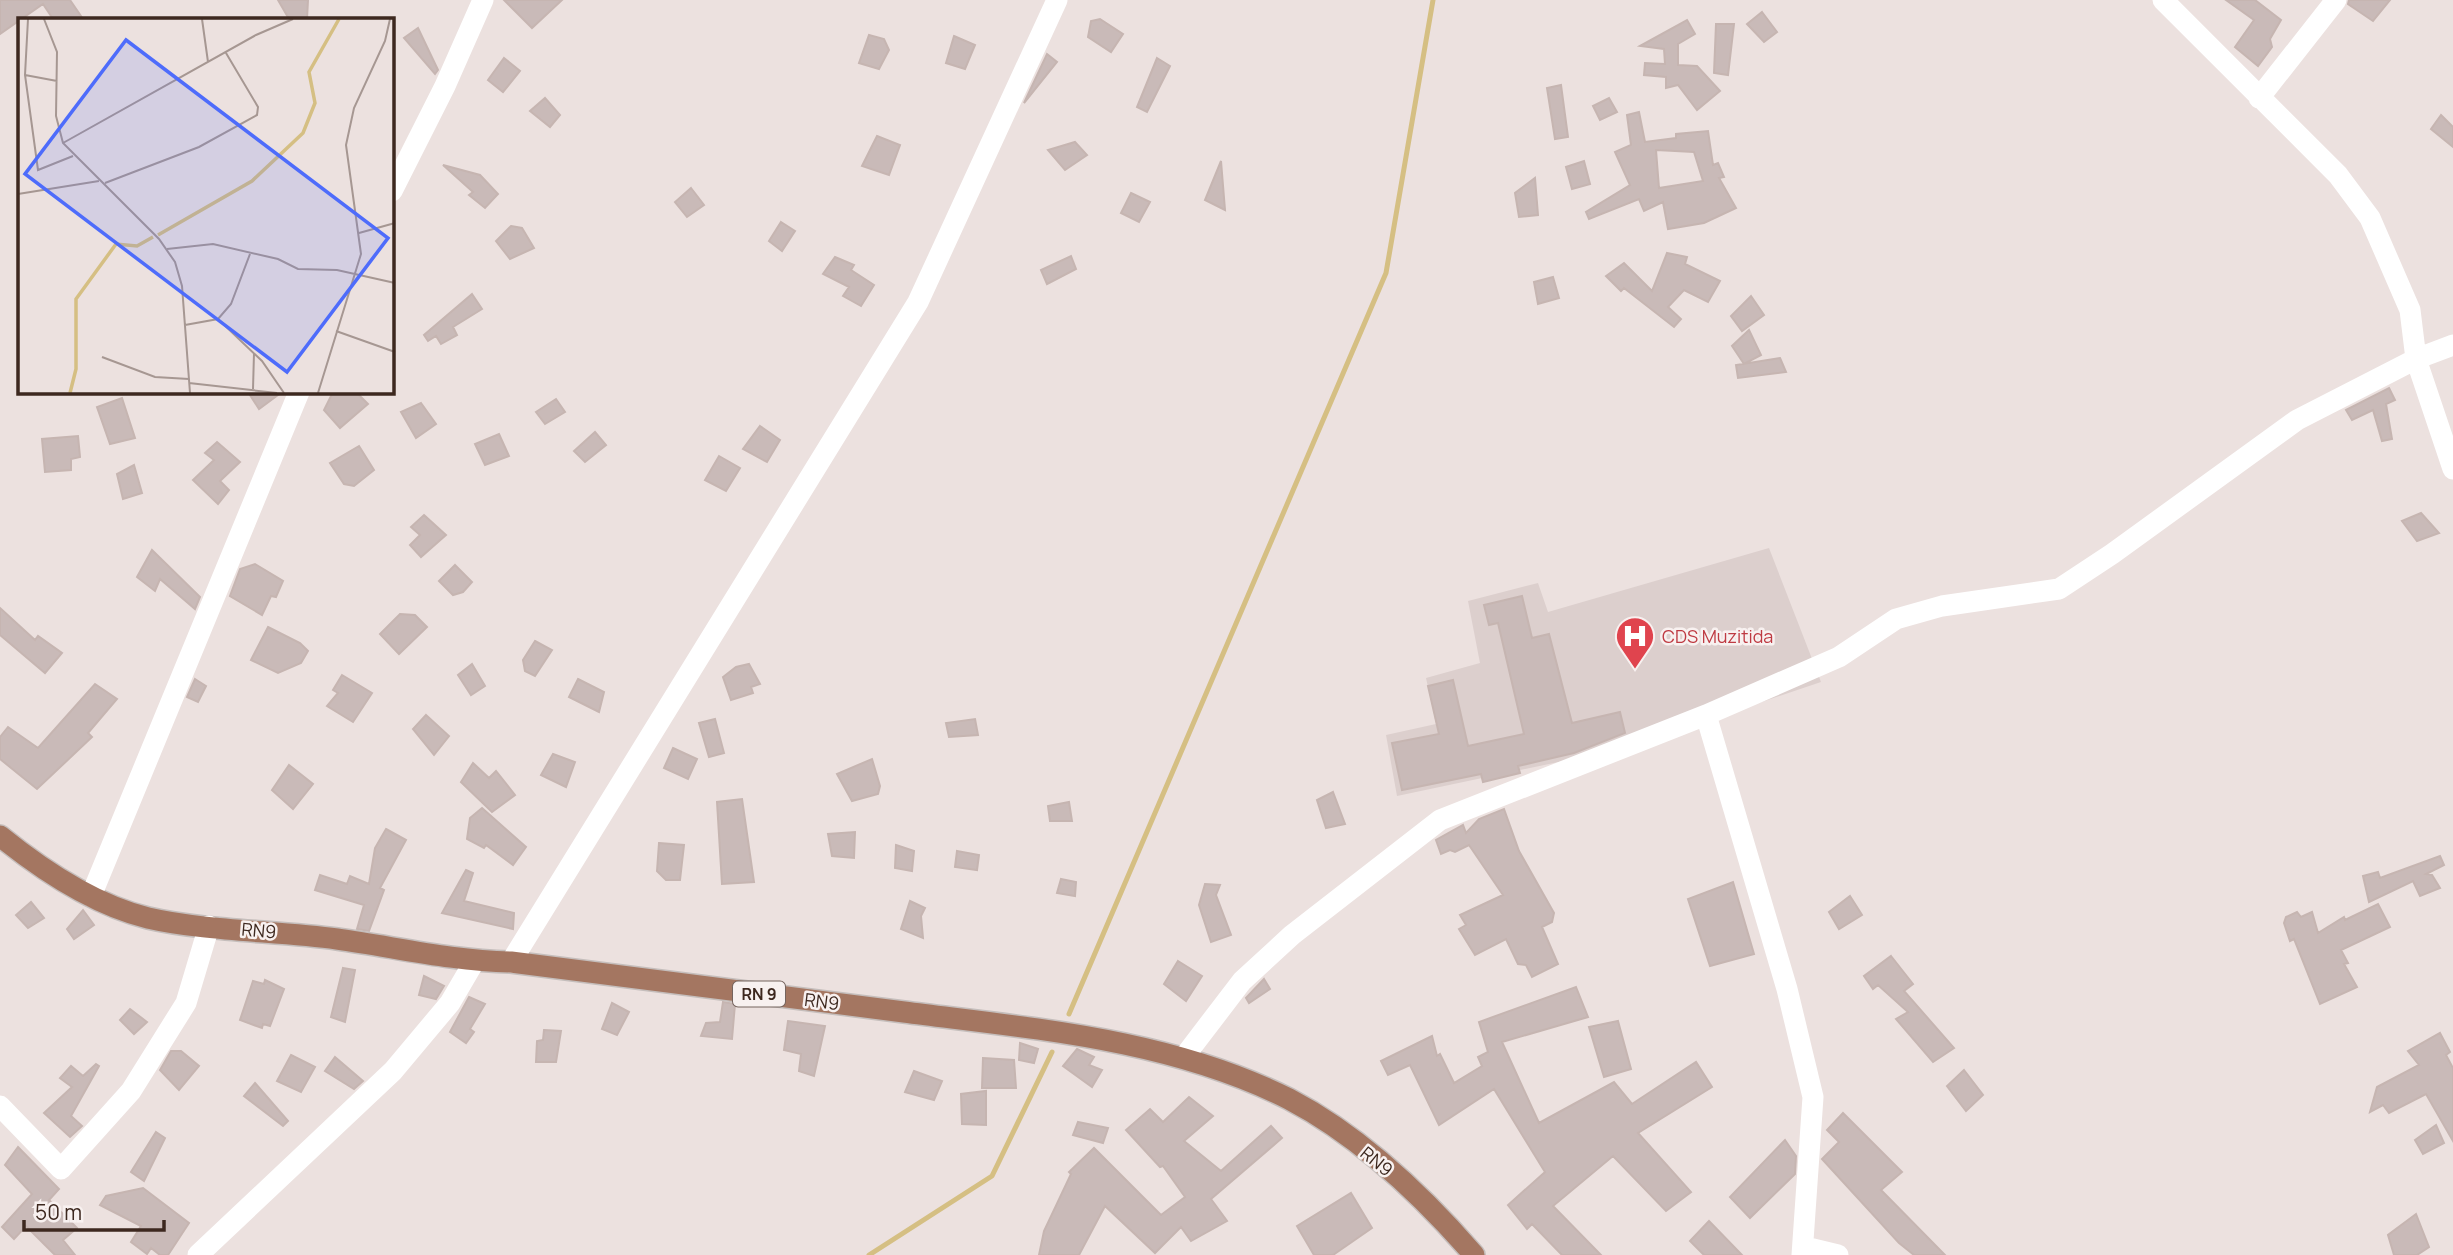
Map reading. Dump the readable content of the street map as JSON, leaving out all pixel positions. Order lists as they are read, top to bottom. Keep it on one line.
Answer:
{"streets":{"main road":["RN9","RN 9"]},"places":{"hospital":["CDS Muzitida"]},"scale_bar":"50 m"}
